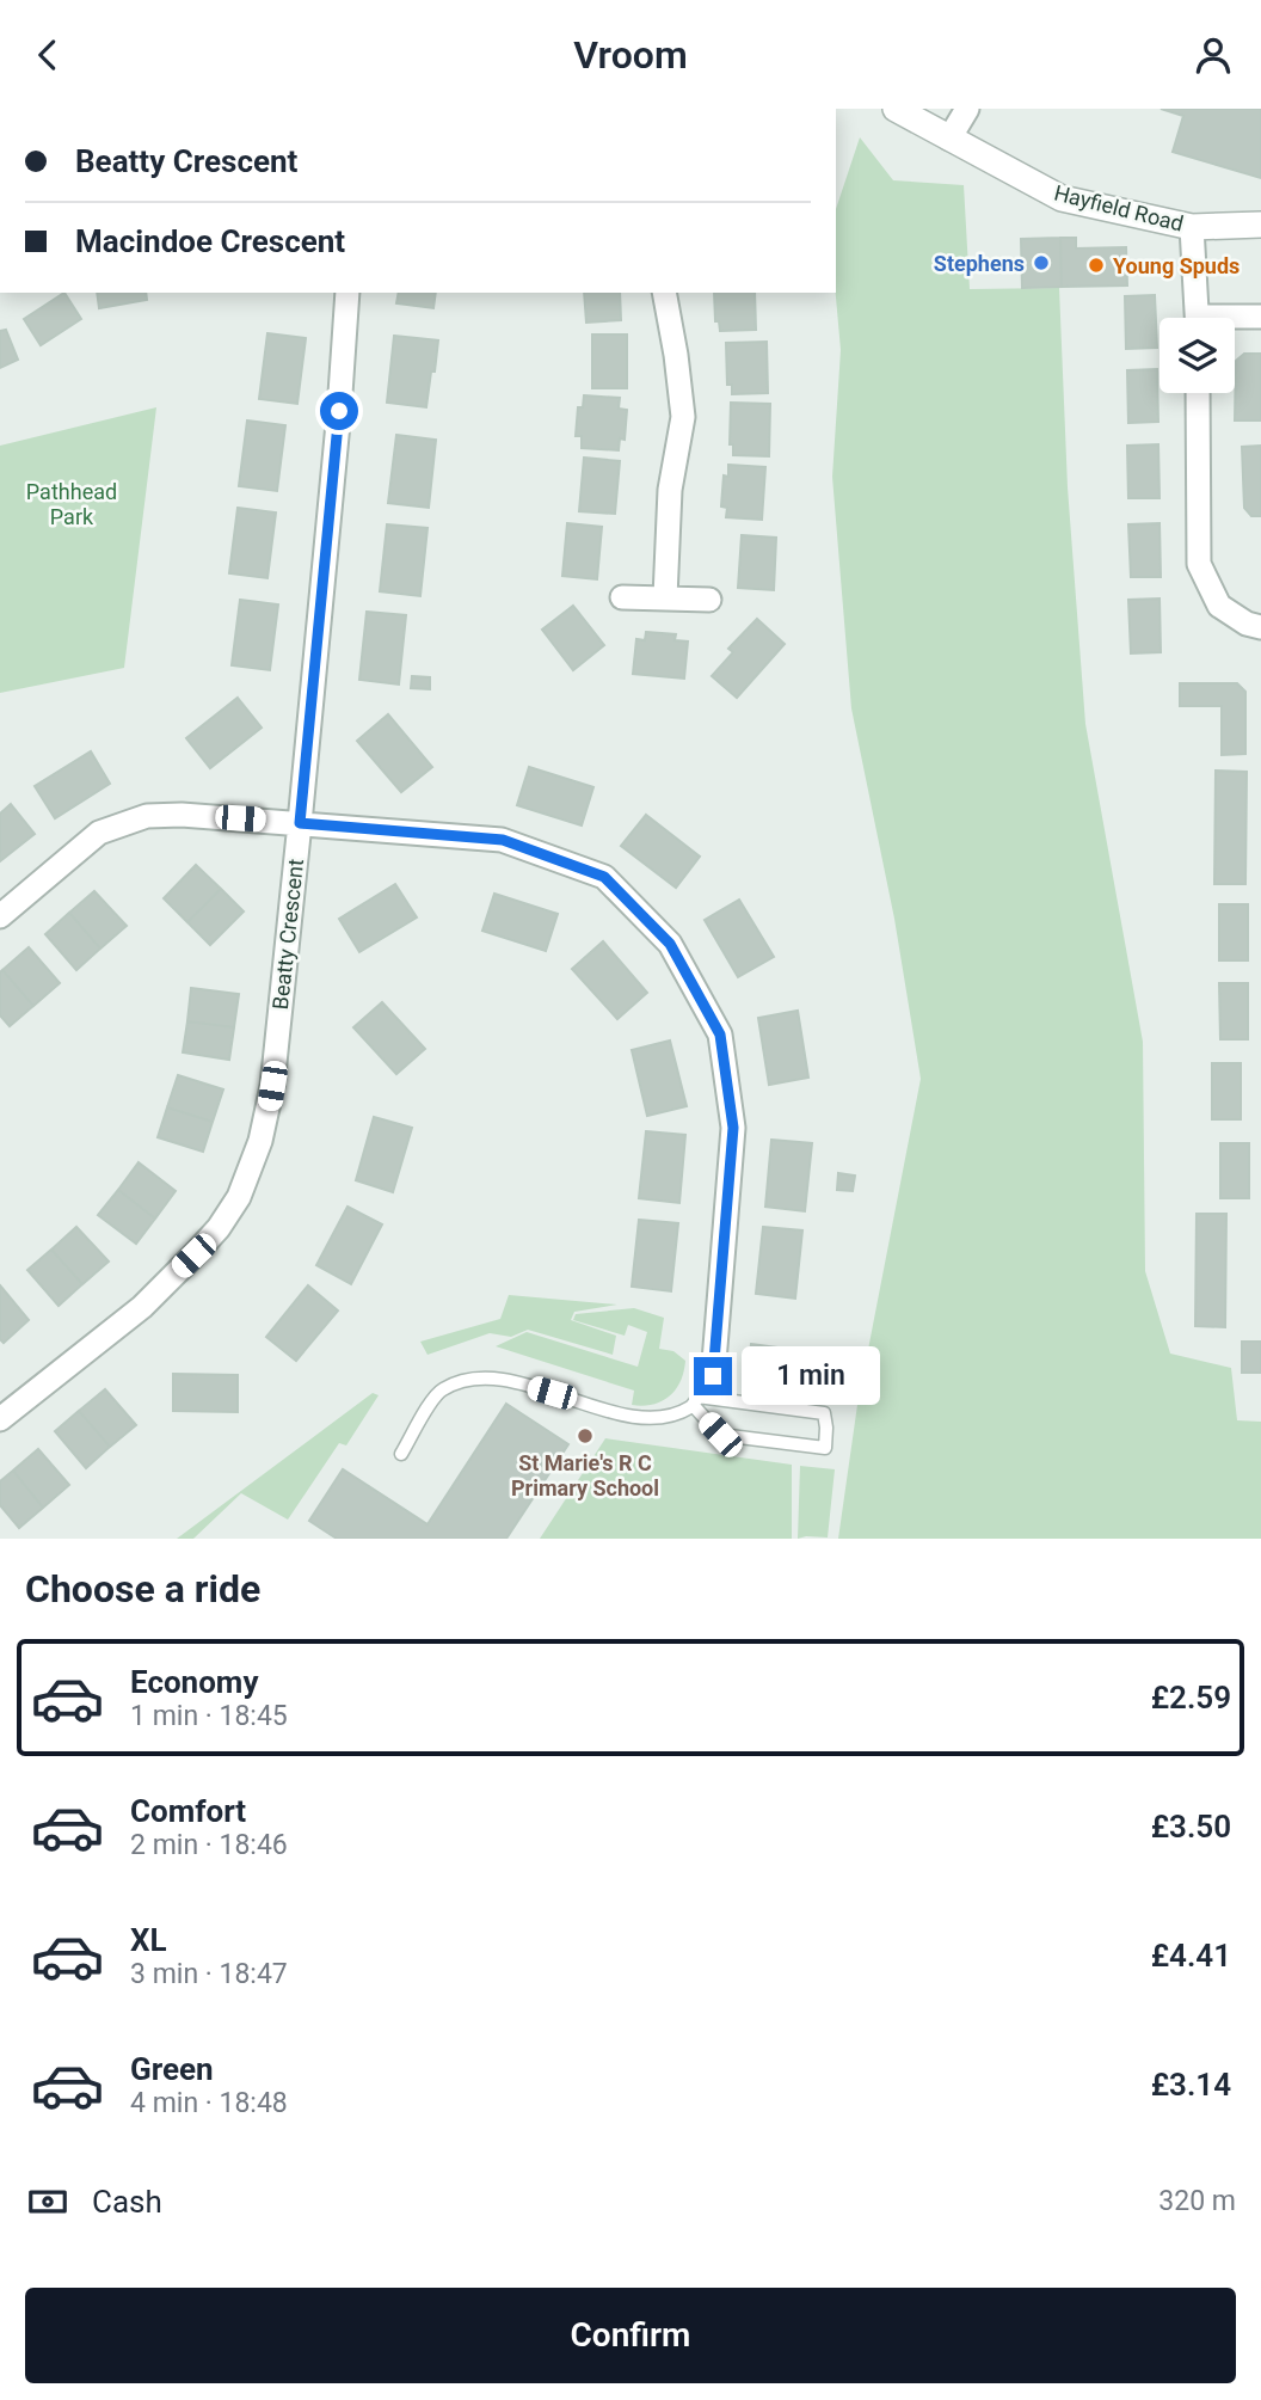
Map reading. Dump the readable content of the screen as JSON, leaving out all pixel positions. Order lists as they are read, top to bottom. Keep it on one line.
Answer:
{"streets":{"street":["Hayfield Road","Beatty Crescent"]},"parks":["Pathhead Park"],"places":["Stephens","Young Spuds","St Marie's R C Primary School"],"page":{"header":"Vroom","banner":["Beatty Crescent","Macindoe Crescent"],"bubble":"1 min","heading":"Choose a ride","list":[{"name":"Economy","note":"1 min · 18:45","value":"£2.59"},{"name":"Comfort","note":"2 min · 18:46","value":"£3.50"},{"name":"XL","note":"3 min · 18:47","value":"£4.41"},{"name":"Green","note":"4 min · 18:48","value":"£3.14"}],"pay":["Cash","320 m"],"buttons":"Confirm"}}
